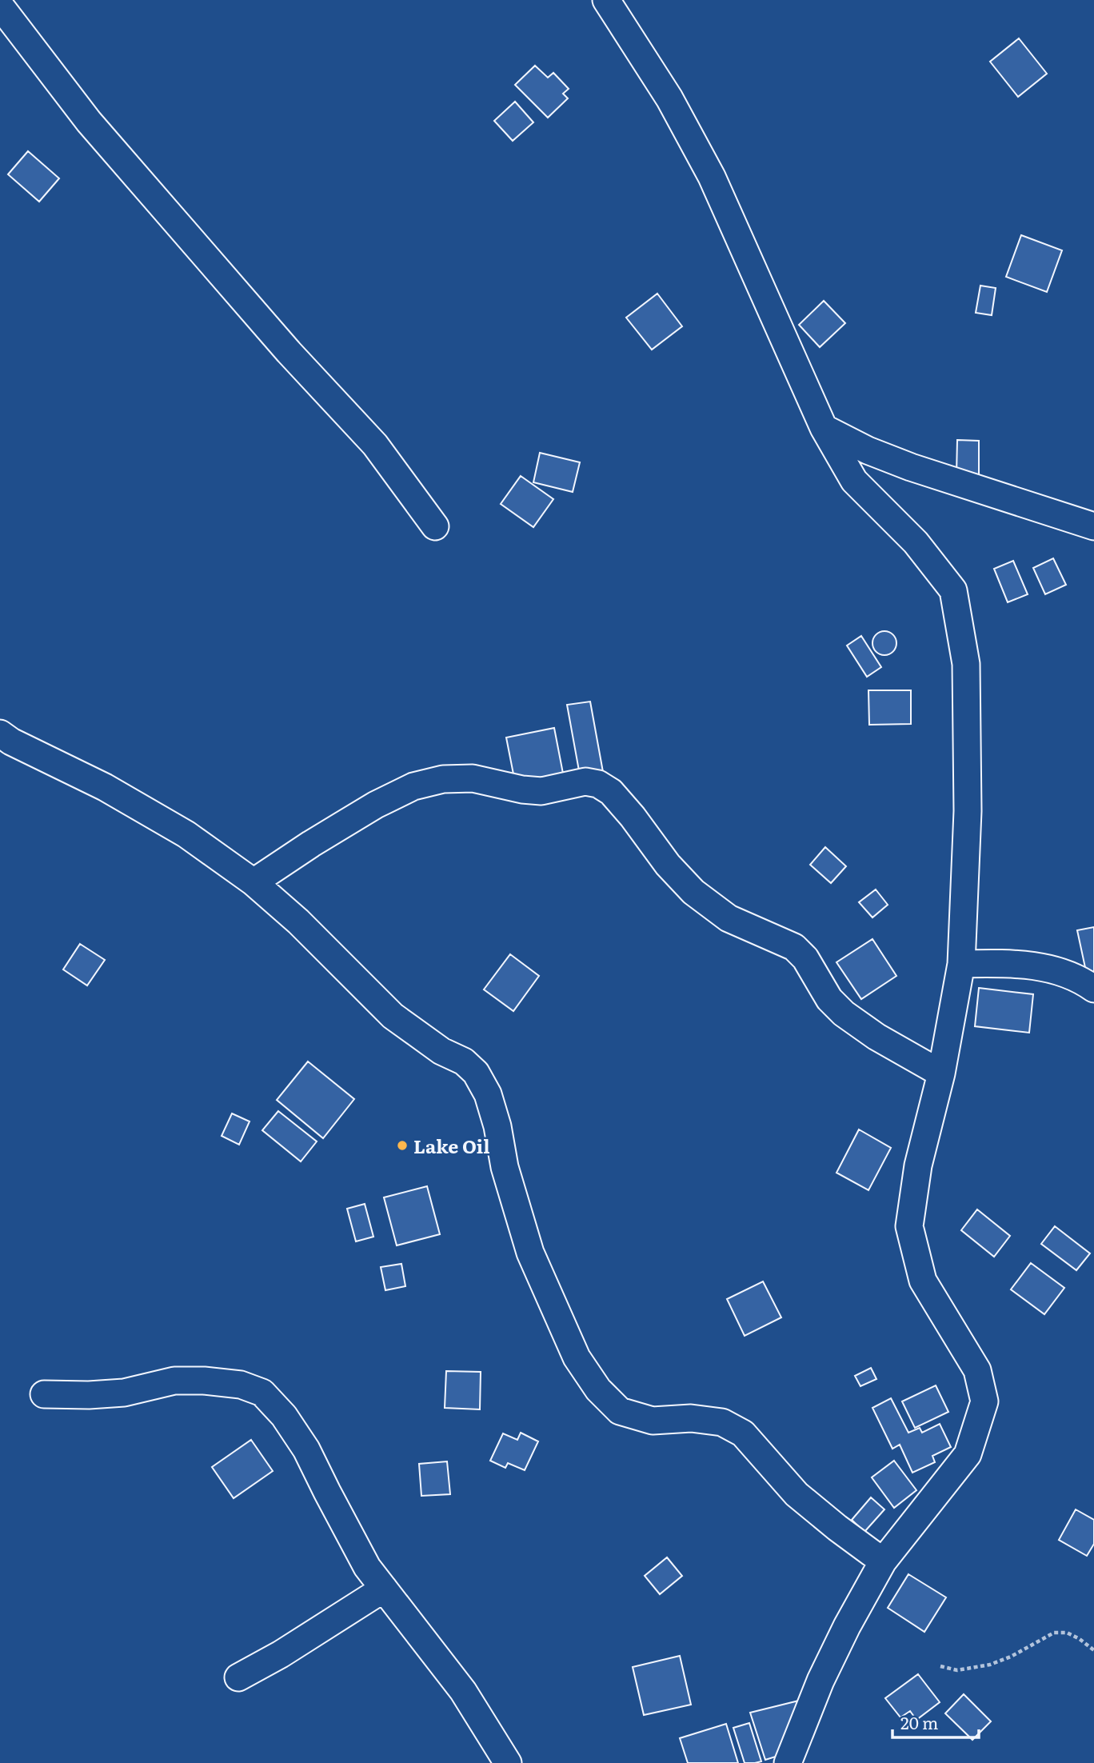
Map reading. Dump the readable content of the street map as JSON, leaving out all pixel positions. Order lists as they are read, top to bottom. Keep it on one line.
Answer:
{"places":["Lake Oil"],"scale_bar":"20 m"}
